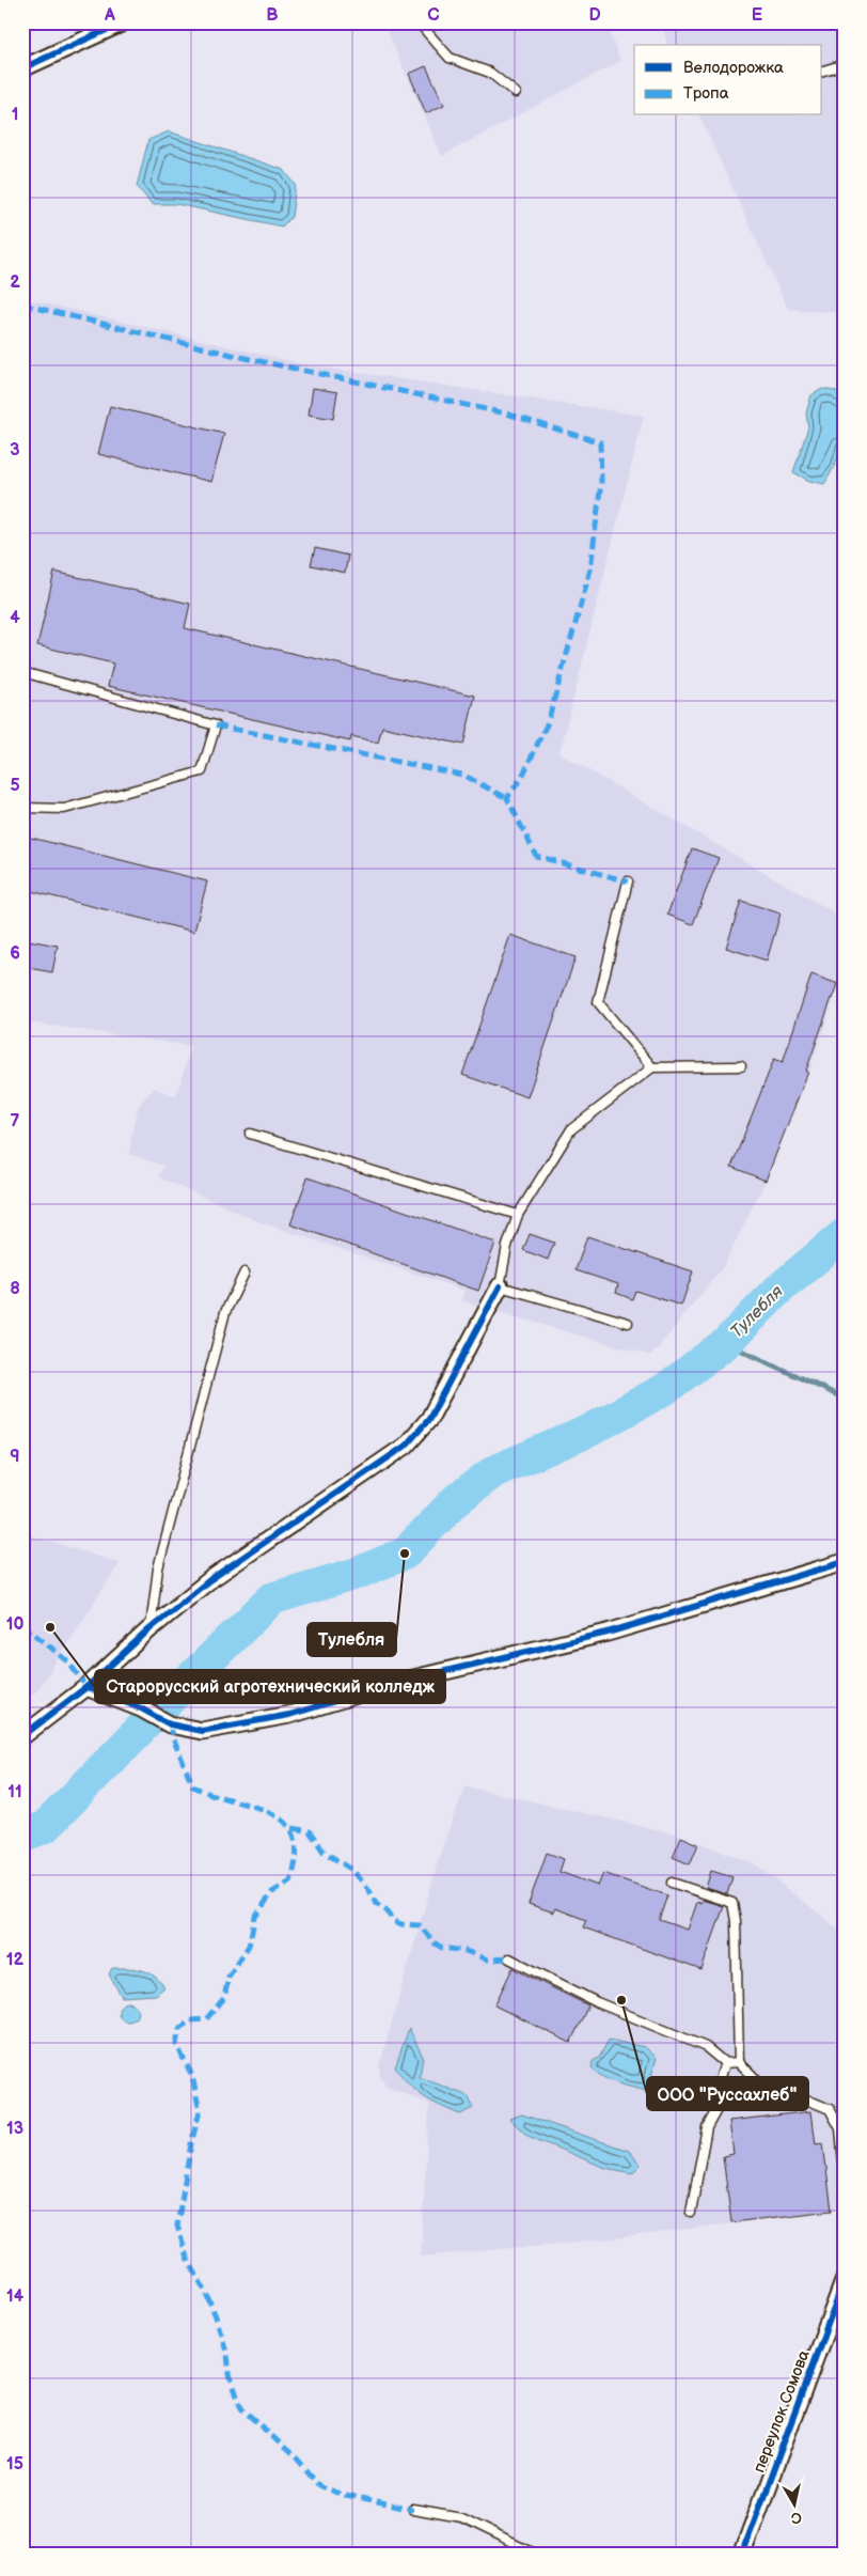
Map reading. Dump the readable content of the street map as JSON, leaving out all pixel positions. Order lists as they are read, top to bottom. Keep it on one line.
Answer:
{"streets":{"street":["переулок Сомова"]},"water":["Тулебля"],"places":["Тулебля","Старорусский агротехнический колледж","ООО \"Руссахлеб\""],"legend":["Велодорожка","Тропа"],"north":"bottom","grid":{"columns":["A","B","C","D","E"],"rows":["1","2","3","4","5","6","7","8","9","10","11","12","13","14","15"]}}
